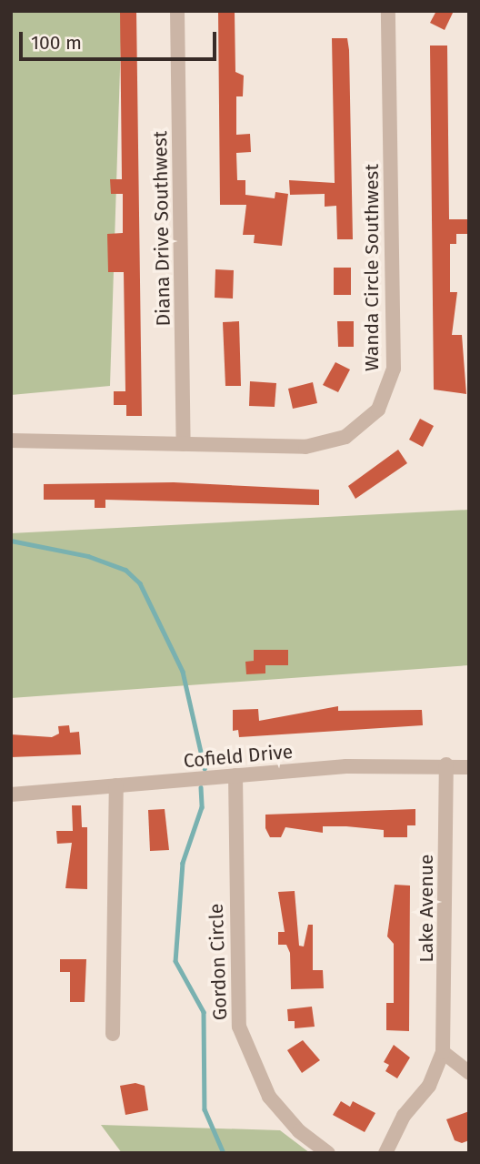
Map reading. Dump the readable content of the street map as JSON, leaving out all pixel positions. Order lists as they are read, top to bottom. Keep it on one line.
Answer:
{"streets":{"street":["Diana Drive Southwest","Wanda Circle Southwest","Cofield Drive","Lake Avenue","Gordon Circle"]},"crossings":[["Diana Drive Southwest","Wanda Circle Southwest"],["Cofield Drive","Lake Avenue"],["Cofield Drive","Gordon Circle"]],"scale_bar":"100 m"}
